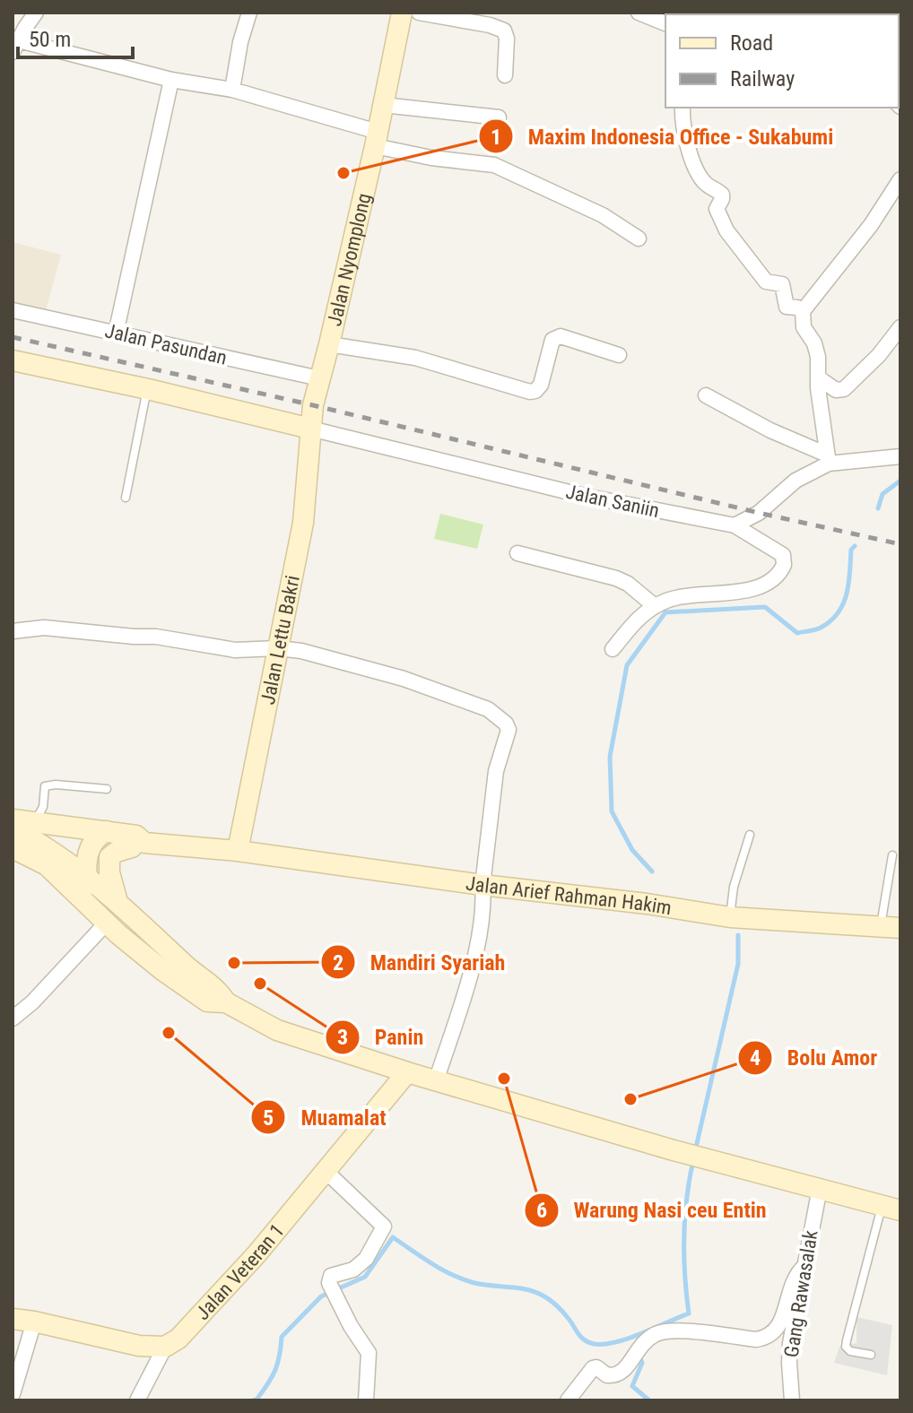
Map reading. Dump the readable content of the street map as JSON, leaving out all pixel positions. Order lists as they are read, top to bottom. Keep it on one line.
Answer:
{"streets":{"main road":["Jalan Nyomplong","Jalan Lettu Bakri","Jalan Arief Rahman Hakim","Jalan Veteran 1"],"street":["Jalan Pasundan","Jalan Saniin","Gang Rawasalak"]},"crossings":[["Jalan Nyomplong","Jalan Pasundan"],["Jalan Nyomplong","Jalan Lettu Bakri"],["Jalan Pasundan","Jalan Lettu Bakri"],["Jalan Saniin","Jalan Lettu Bakri"],["Jalan Lettu Bakri","Jalan Arief Rahman Hakim"]],"places":["Maxim Indonesia Office - Sukabumi","Mandiri Syariah","Panin","Muamalat","Warung Nasi ceu Entin","Bolu Amor"],"legend":["Road","Railway"],"scale_bar":"50 m"}
